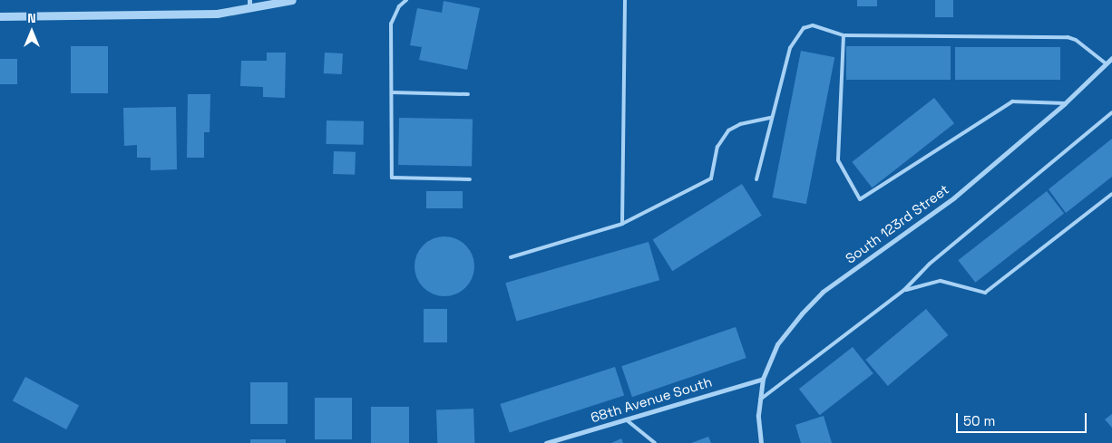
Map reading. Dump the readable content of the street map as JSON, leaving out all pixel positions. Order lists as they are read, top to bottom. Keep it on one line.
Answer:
{"streets":{"street":["South 123rd Street","68th Avenue South"]},"crossings":[["South 123rd Street","68th Avenue South"]],"scale_bar":"50 m","north":"top"}
